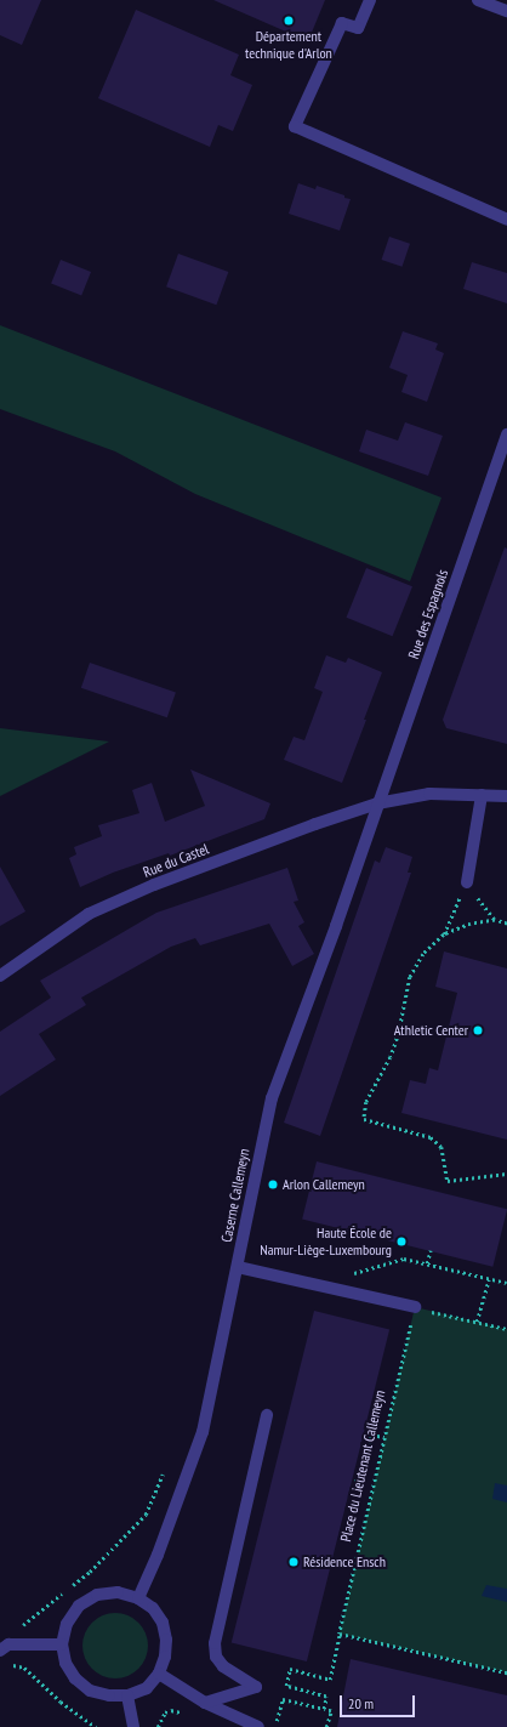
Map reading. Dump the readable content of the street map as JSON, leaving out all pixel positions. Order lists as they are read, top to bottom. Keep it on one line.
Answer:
{"streets":{"street":["Rue des Espagnols","Rue du Castel","Caserne Callemeyn"],"path":["Place du Lieutenant Callemeyn"]},"crossings":[["Rue des Espagnols","Rue du Castel"],["Rue des Espagnols","Caserne Callemeyn"],["Rue du Castel","Caserne Callemeyn"]],"places":["Département technique d'Arlon","Athletic Center","Arlon Callemeyn","Haute École de Namur-Liège-Luxembourg","Résidence Ensch"],"scale_bar":"20 m"}
